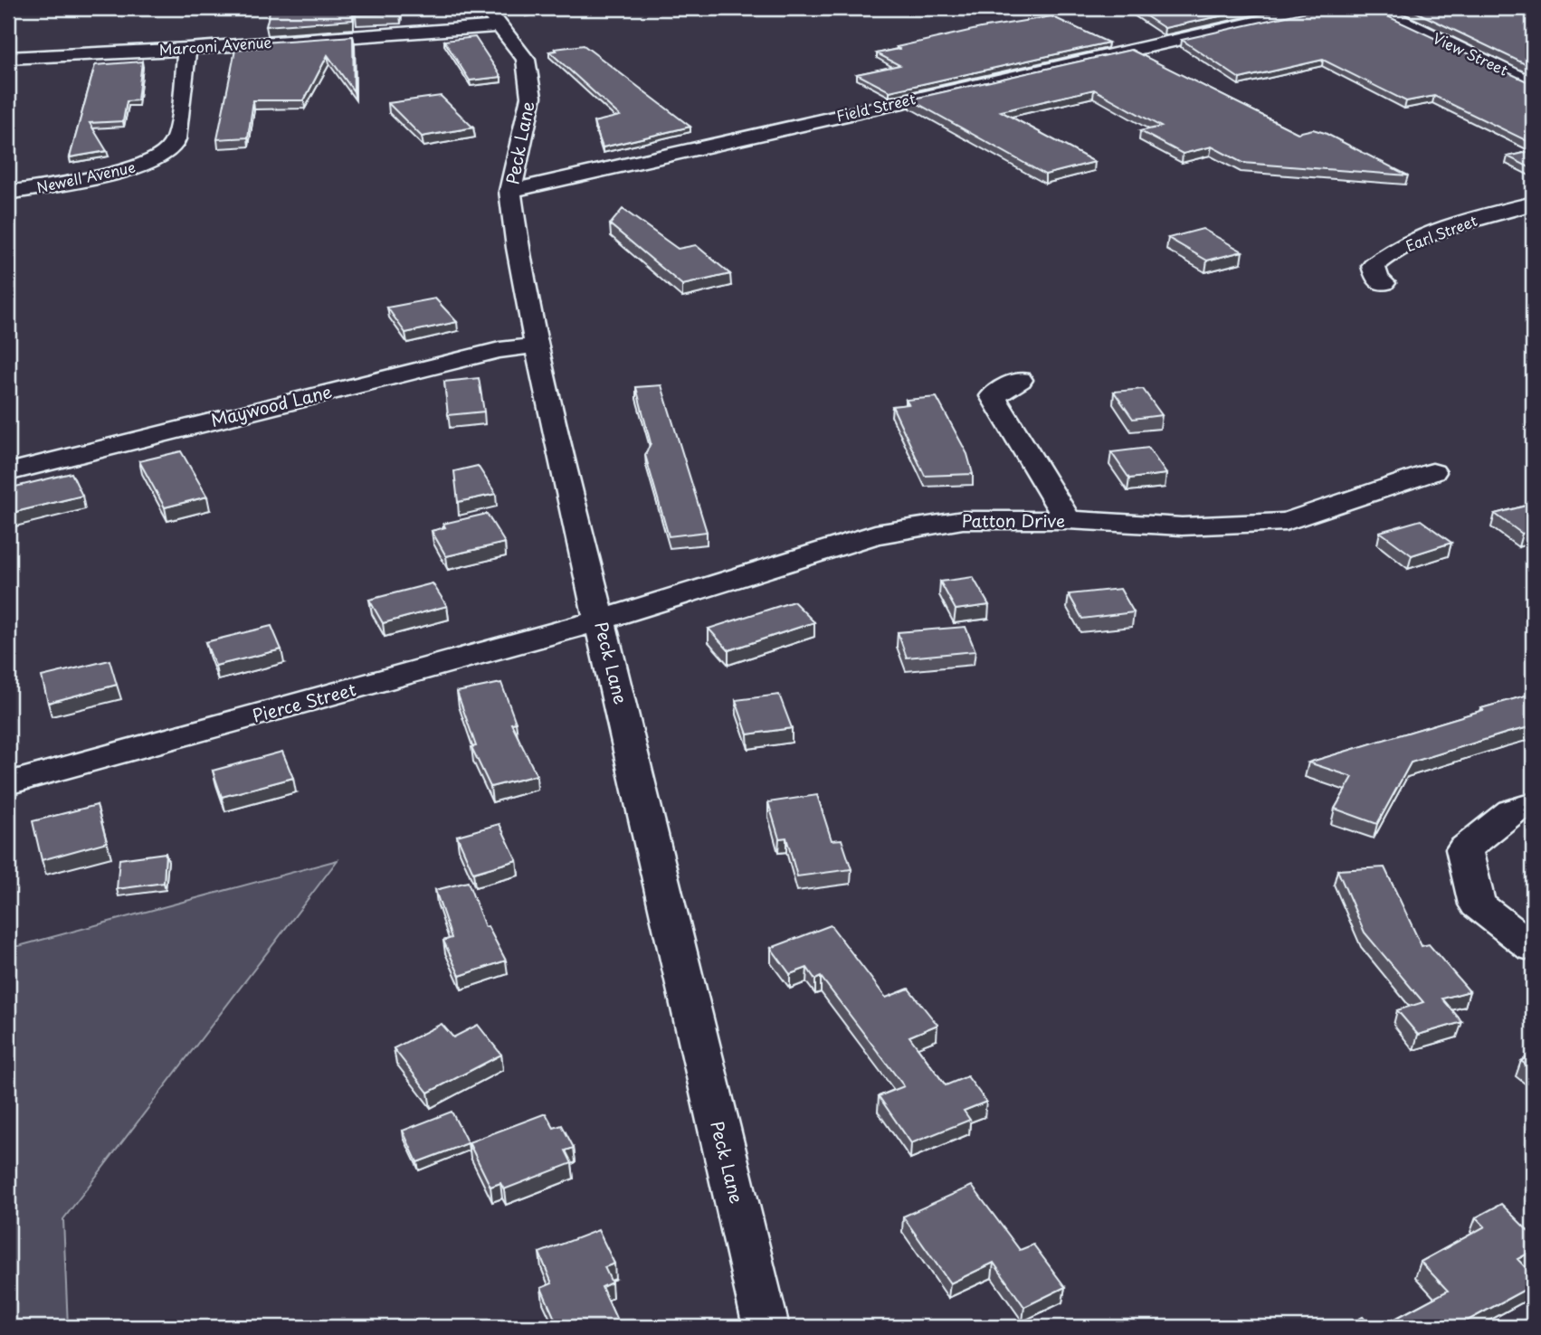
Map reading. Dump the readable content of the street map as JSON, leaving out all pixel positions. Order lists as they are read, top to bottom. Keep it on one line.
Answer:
{"streets":{"street":["Marconi Avenue","View Street","Field Street","Peck Lane","Newell Avenue","Earl Street","Maywood Lane","Patton Drive","Pierce Street"]},"crossings":[["Marconi Avenue","Peck Lane"],["Marconi Avenue","Newell Avenue"],["Field Street","Peck Lane"],["Peck Lane","Maywood Lane"],["Peck Lane","Patton Drive"],["Peck Lane","Pierce Street"],["Patton Drive","Pierce Street"]]}
